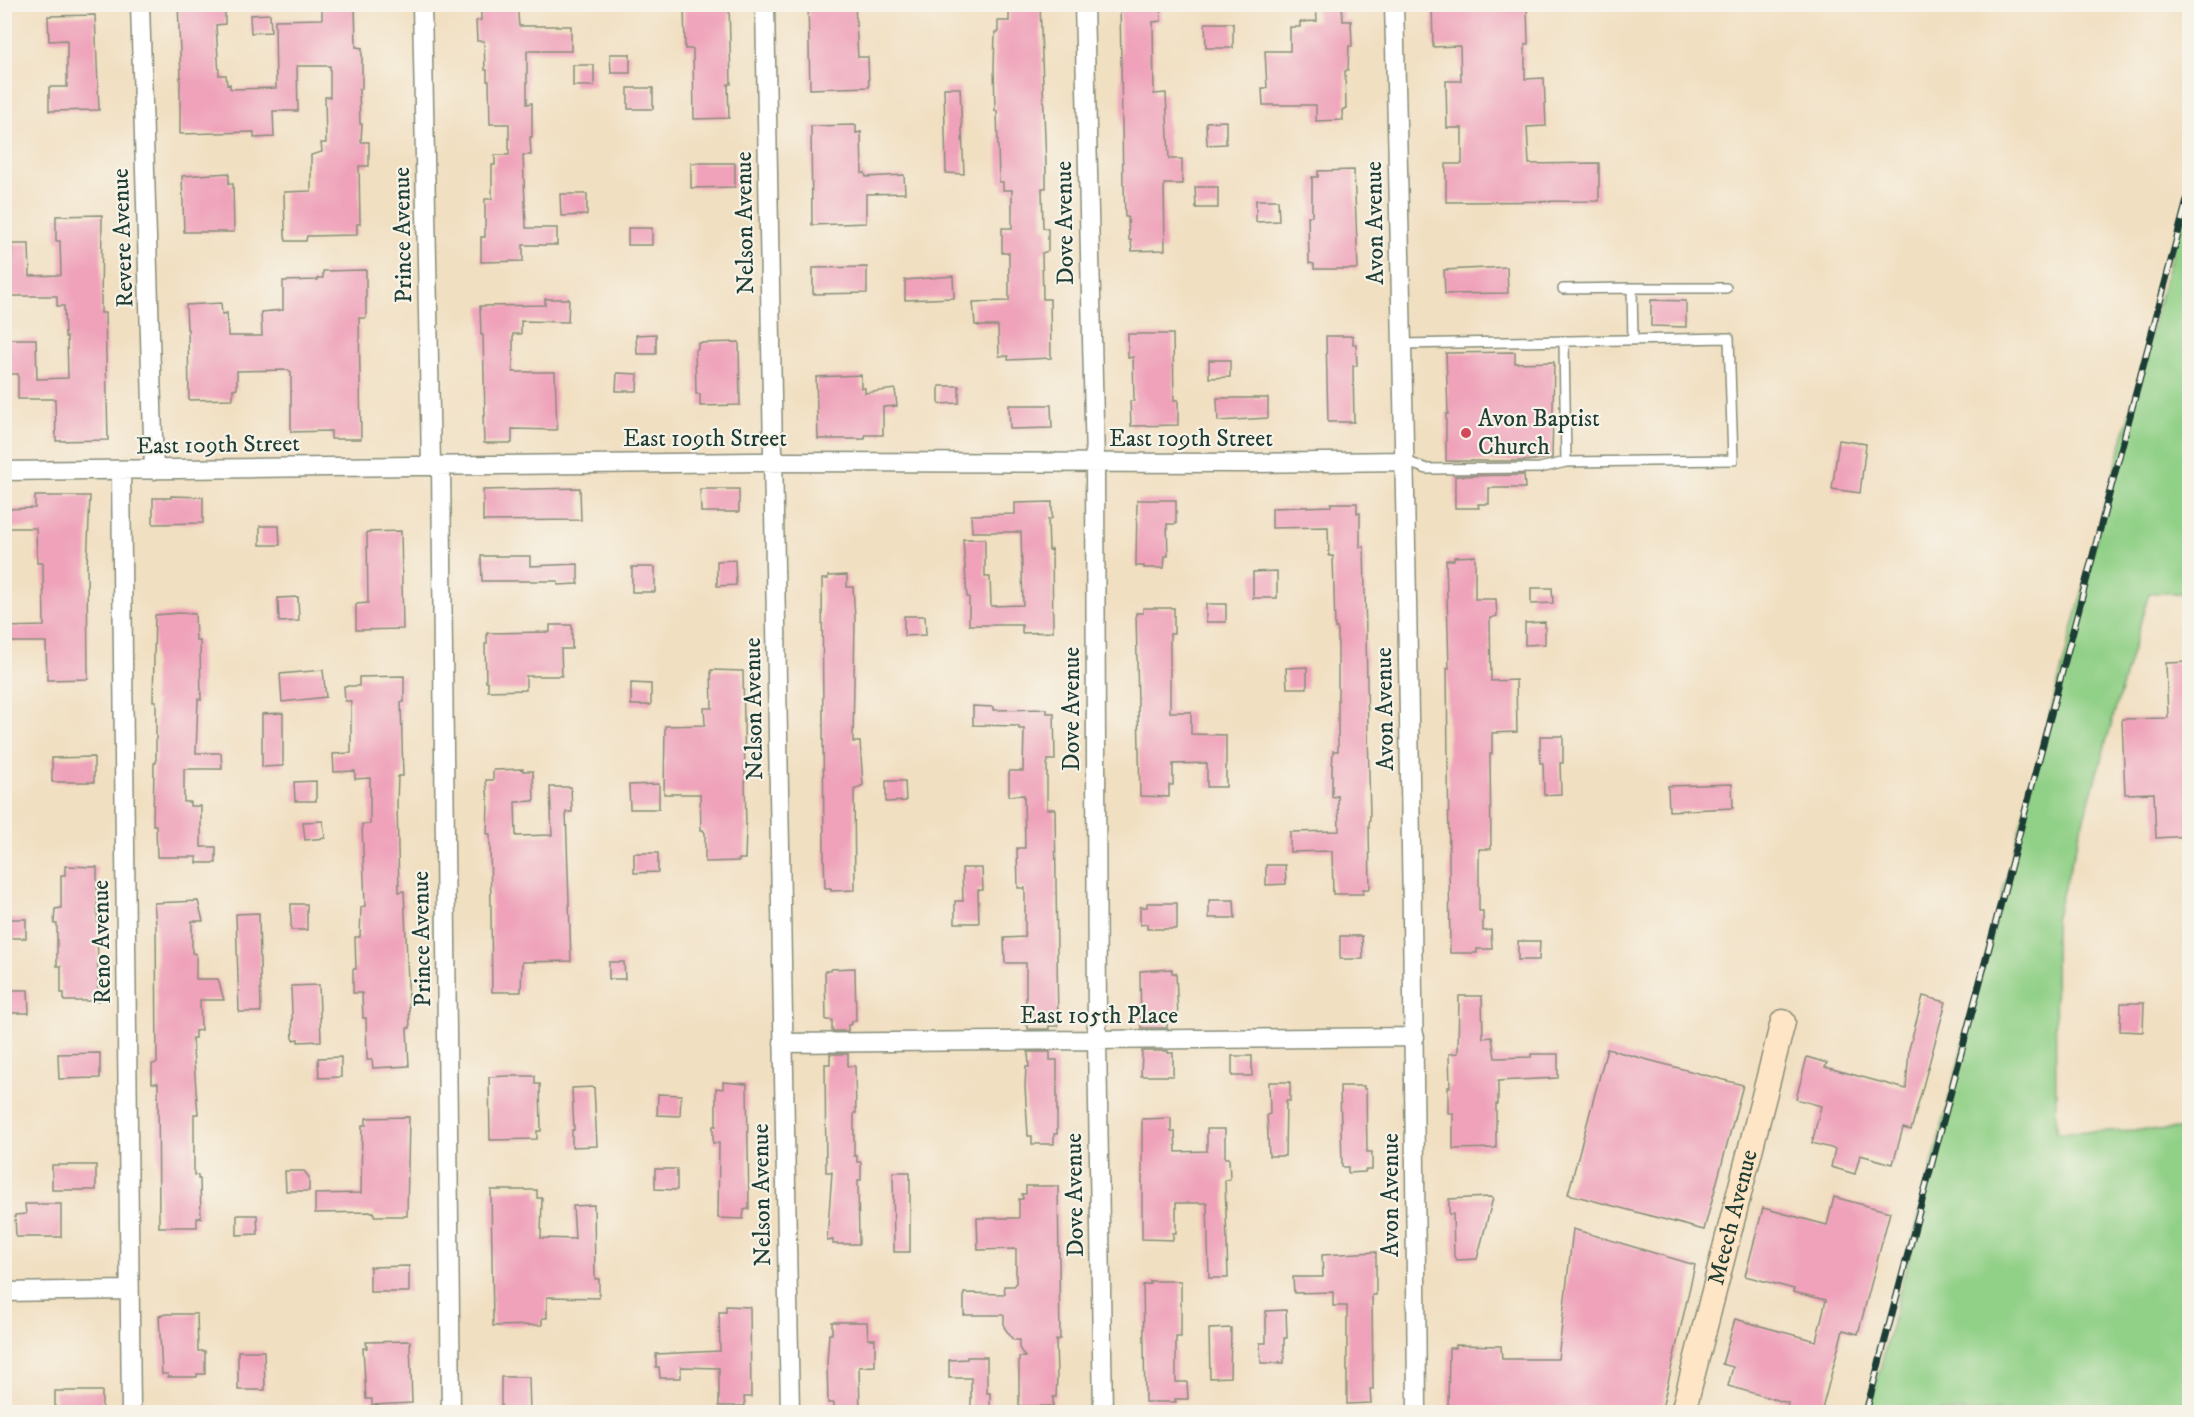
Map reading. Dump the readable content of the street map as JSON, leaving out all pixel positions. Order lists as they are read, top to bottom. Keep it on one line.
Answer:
{"streets":{"street":["Nelson Avenue","Dove Avenue","Avon Avenue","Prince Avenue","Revere Avenue","East 109th Street","Reno Avenue","East 105th Place","Meech Avenue"]},"crossings":[["Nelson Avenue","East 109th Street"],["Nelson Avenue","East 105th Place"],["Dove Avenue","East 109th Street"],["Dove Avenue","East 105th Place"],["Avon Avenue","East 109th Street"],["Avon Avenue","East 105th Place"],["Prince Avenue","East 109th Street"],["Revere Avenue","East 109th Street"],["East 109th Street","Reno Avenue"]],"places":["Avon Baptist Church"]}
